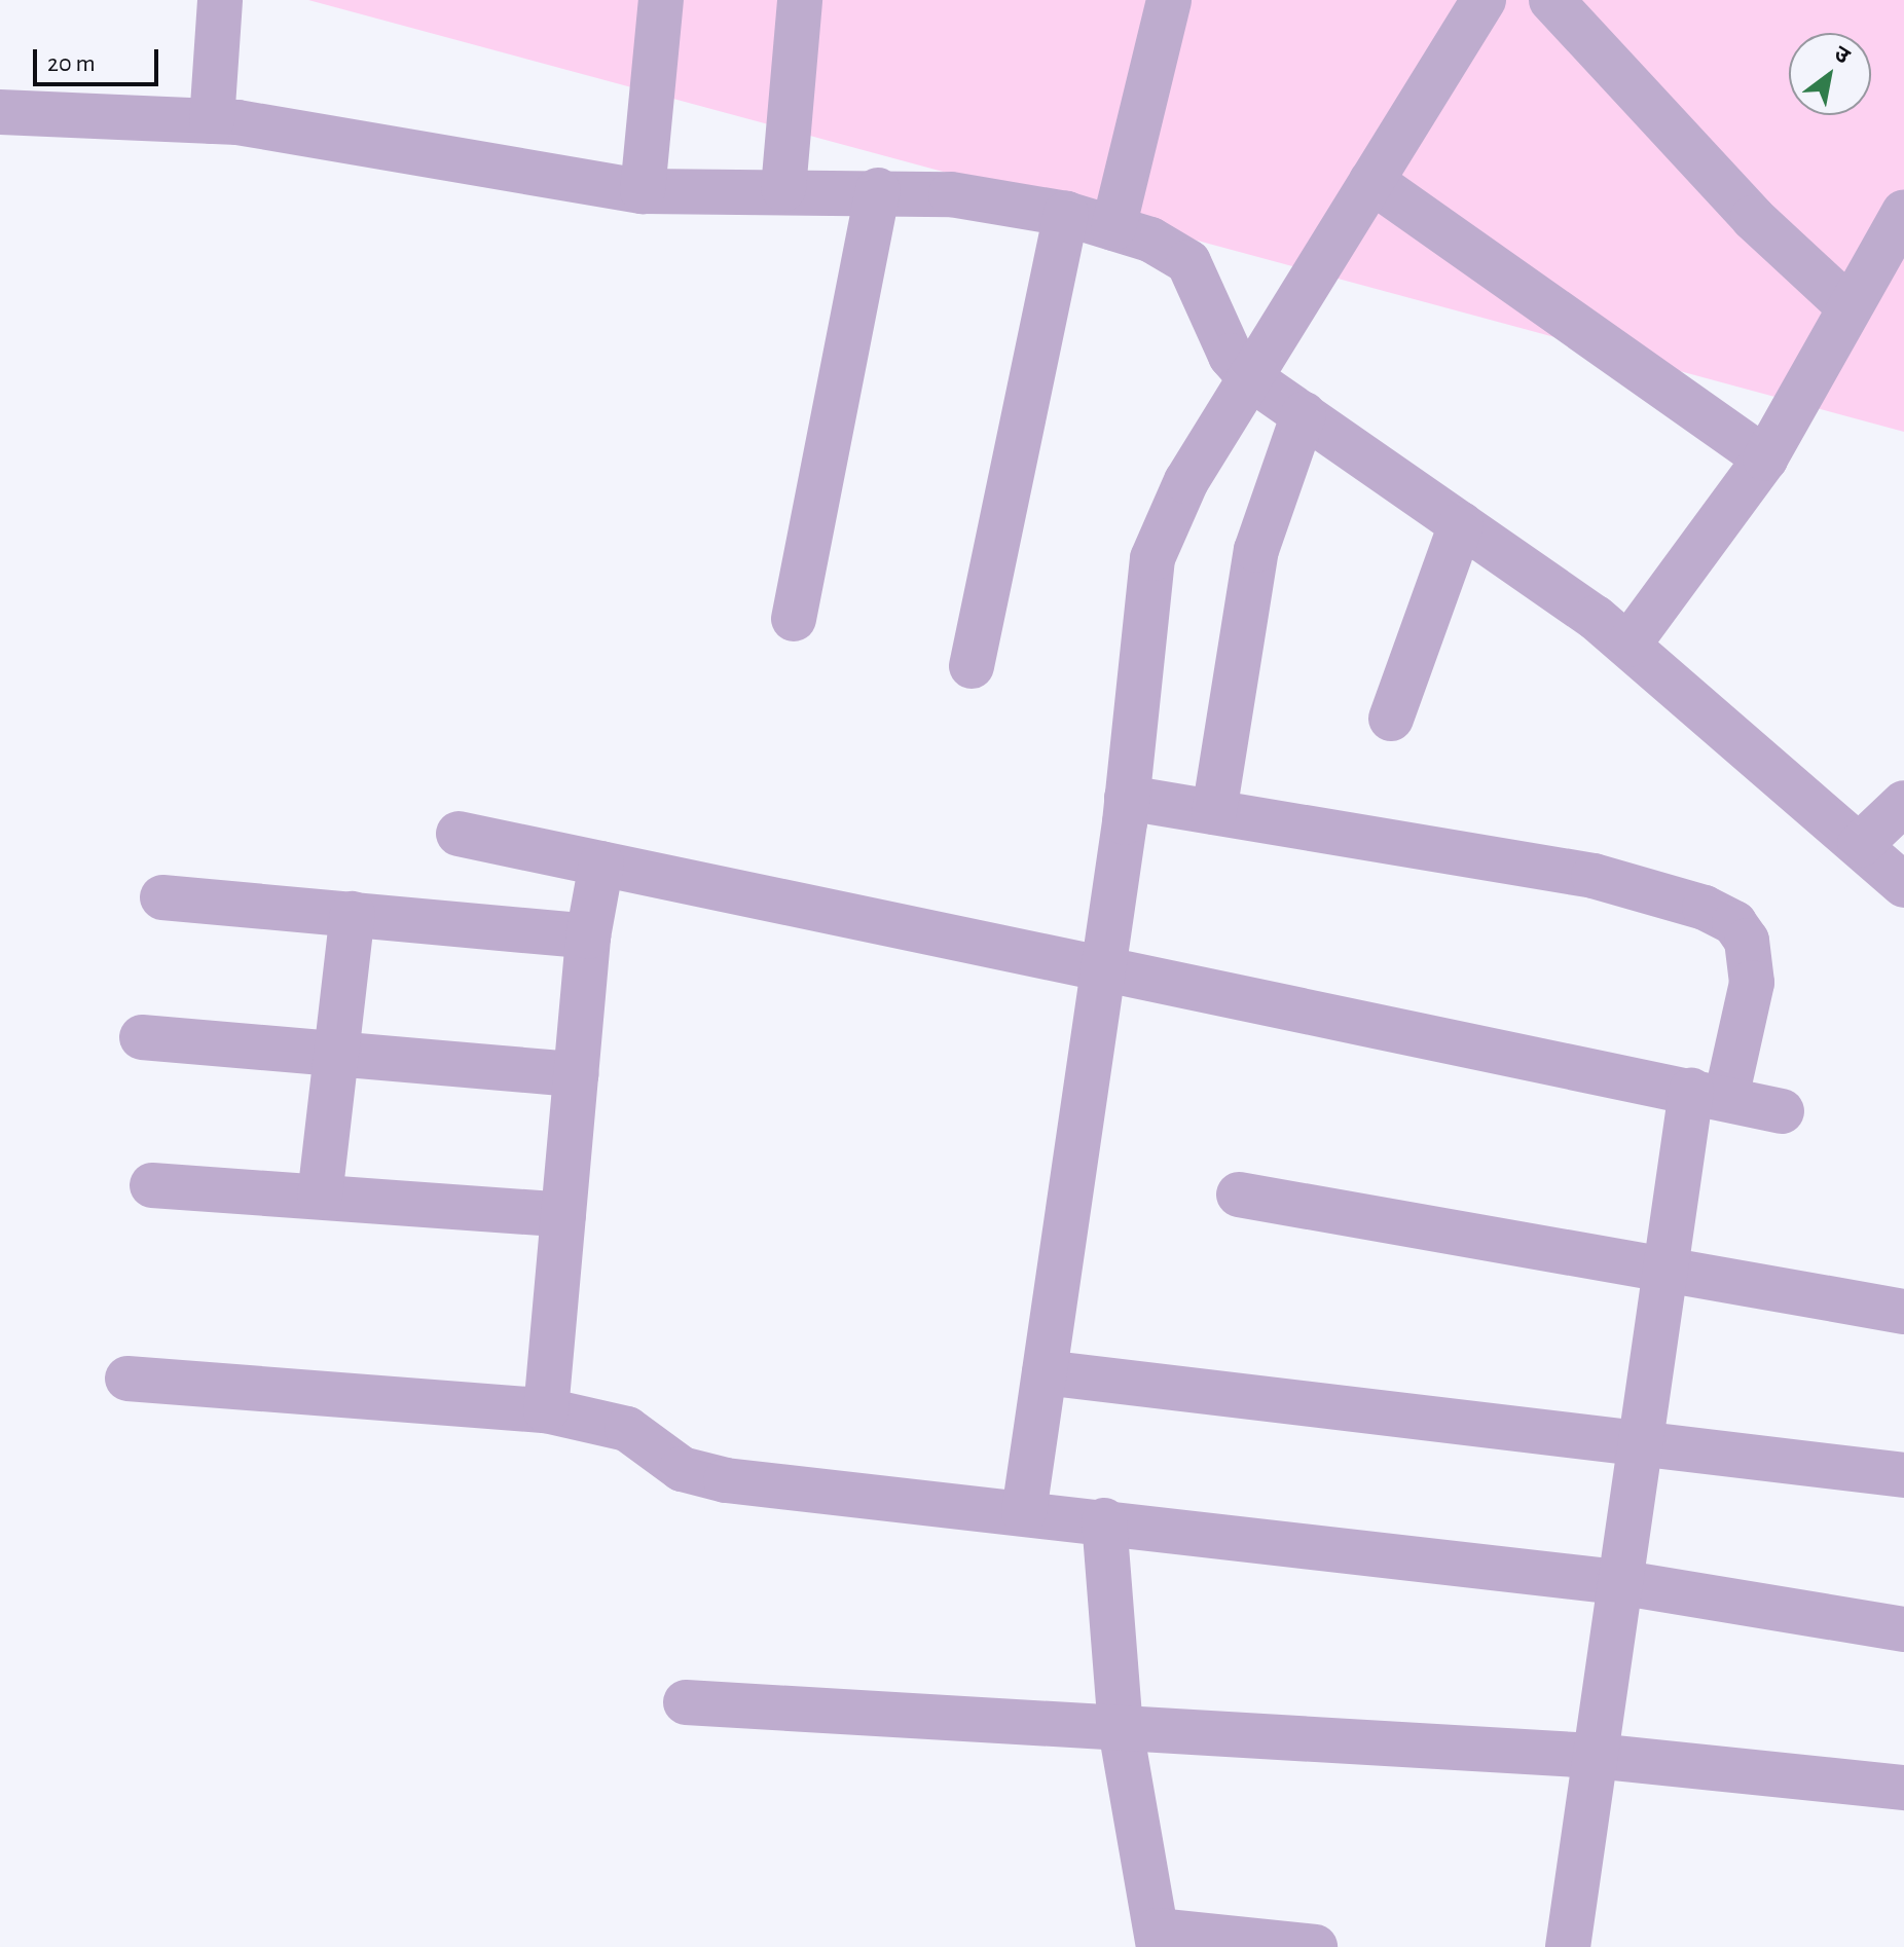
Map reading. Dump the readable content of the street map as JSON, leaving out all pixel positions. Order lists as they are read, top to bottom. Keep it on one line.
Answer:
{"scale_bar":"20 m","north":"top right"}
